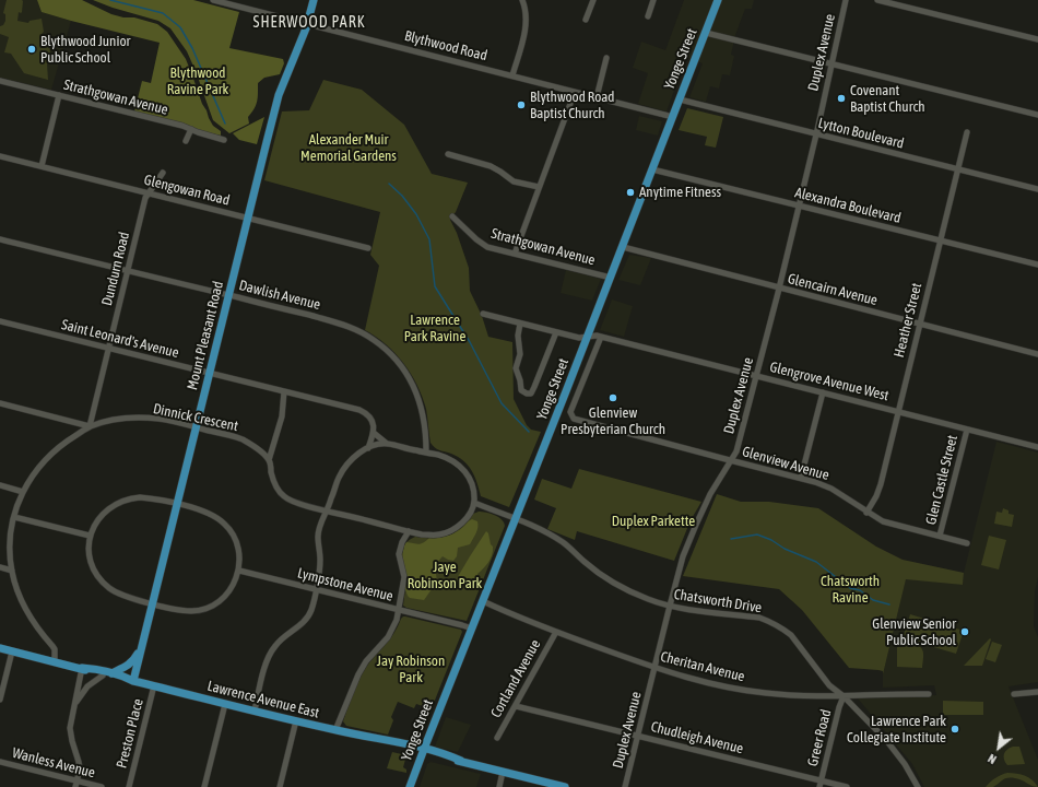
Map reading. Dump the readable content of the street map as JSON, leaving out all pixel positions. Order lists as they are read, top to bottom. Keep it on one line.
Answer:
{"streets":{"main road":["Yonge Street","Mount Pleasant Road","Lawrence Avenue East"],"street":["Blythwood Road","Duplex Avenue","Strathgowan Avenue","Lytton Boulevard","Glengowan Road","Alexandra Boulevard","Dundurn Road","Glencairn Avenue","Dawlish Avenue","Heather Street","Saint Leonard's Avenue","Glengrove Avenue West","Dinnick Crescent","Glenview Avenue","Glen Castle Street","Lympstone Avenue","Chatsworth Drive","Cheritan Avenue","Cortland Avenue","Preston Place","Chudleigh Avenue","Greer Road","Wanless Avenue"]},"crossings":[["Blythwood Road","Yonge Street"],["Blythwood Road","Mount Pleasant Road"],["Duplex Avenue","Lytton Boulevard"],["Duplex Avenue","Alexandra Boulevard"],["Duplex Avenue","Glencairn Avenue"],["Duplex Avenue","Glengrove Avenue West"],["Duplex Avenue","Glenview Avenue"],["Duplex Avenue","Chatsworth Drive"],["Duplex Avenue","Cheritan Avenue"],["Duplex Avenue","Chudleigh Avenue"],["Yonge Street","Strathgowan Avenue"],["Yonge Street","Lytton Boulevard"],["Yonge Street","Alexandra Boulevard"],["Yonge Street","Glencairn Avenue"],["Yonge Street","Glengrove Avenue West"],["Yonge Street","Lympstone Avenue"],["Yonge Street","Chatsworth Drive"],["Yonge Street","Cheritan Avenue"],["Yonge Street","Lawrence Avenue East"],["Lytton Boulevard","Heather Street"],["Glengowan Road","Dundurn Road"],["Glengowan Road","Mount Pleasant Road"],["Alexandra Boulevard","Heather Street"],["Dundurn Road","Dawlish Avenue"],["Dundurn Road","Saint Leonard's Avenue"],["Dundurn Road","Dinnick Crescent"],["Glencairn Avenue","Heather Street"],["Dawlish Avenue","Mount Pleasant Road"],["Heather Street","Glengrove Avenue West"],["Heather Street","Glenview Avenue"],["Mount Pleasant Road","Saint Leonard's Avenue"],["Mount Pleasant Road","Dinnick Crescent"],["Mount Pleasant Road","Lawrence Avenue East"],["Glengrove Avenue West","Glenview Avenue"],["Glengrove Avenue West","Glen Castle Street"],["Dinnick Crescent","Lawrence Avenue East"],["Glenview Avenue","Glen Castle Street"],["Chatsworth Drive","Cheritan Avenue"],["Chatsworth Drive","Greer Road"],["Cheritan Avenue","Cortland Avenue"],["Cheritan Avenue","Greer Road"],["Cortland Avenue","Chudleigh Avenue"],["Lawrence Avenue East","Preston Place"],["Chudleigh Avenue","Greer Road"]],"districts":["SHERWOOD PARK"],"parks":["Blythwood Ravine Park","Alexander Muir Memorial Gardens","Lawrence Park Ravine","Duplex Parkette","Jaye Robinson Park","Chatsworth Ravine","Jay Robinson Park"],"places":["Blythwood Junior Public School","Covenant Baptist Church","Blythwood Road Baptist Church","Anytime Fitness","Glenview Presbyterian Church","Glenview Senior Public School","Lawrence Park Collegiate Institute"],"north":"bottom left"}
